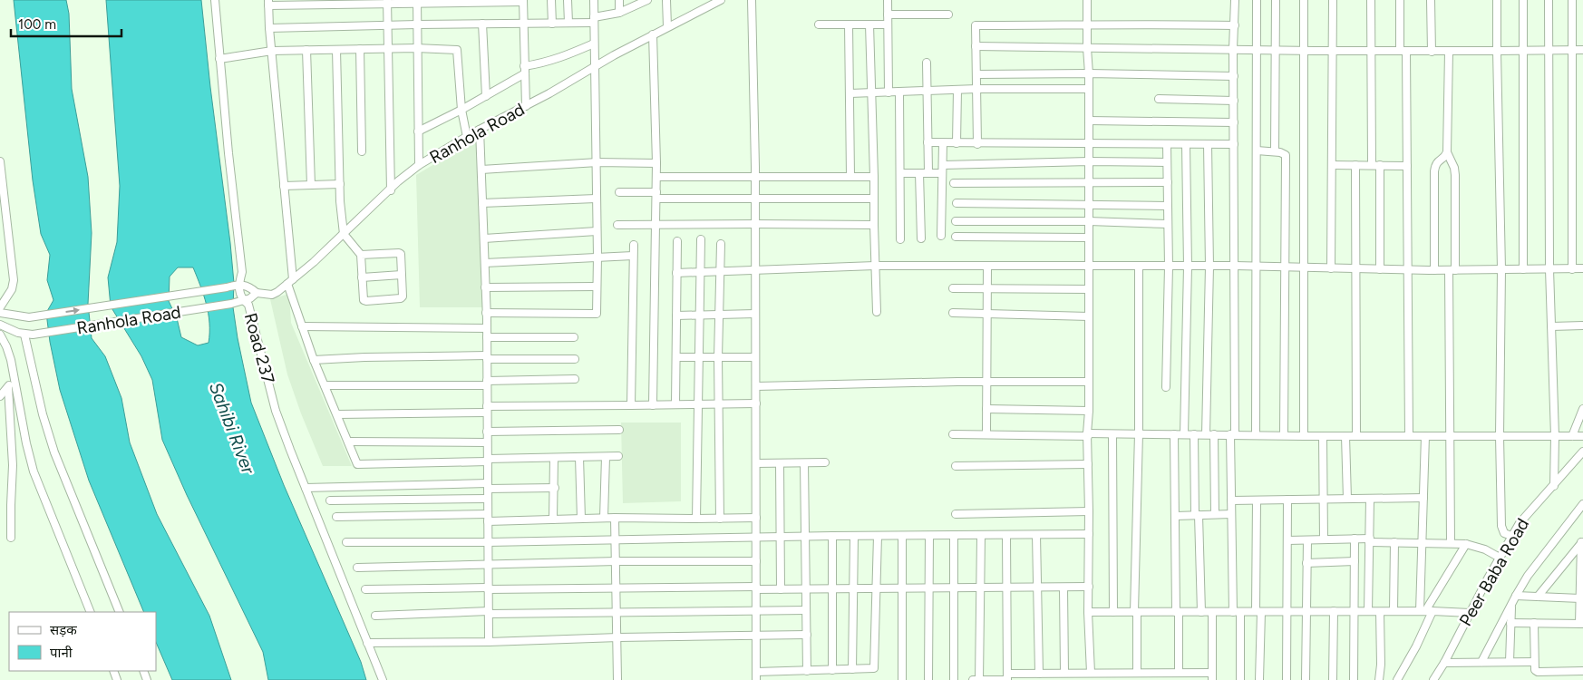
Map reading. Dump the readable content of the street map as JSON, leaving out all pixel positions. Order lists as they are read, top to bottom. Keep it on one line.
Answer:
{"streets":{"street":["Ranhola Road","Road 237","Peer Baba Road"]},"crossings":[["Ranhola Road","Road 237"]],"water":["Sahibi River"],"legend":["सड़क","पानी"],"scale_bar":"100 m"}
